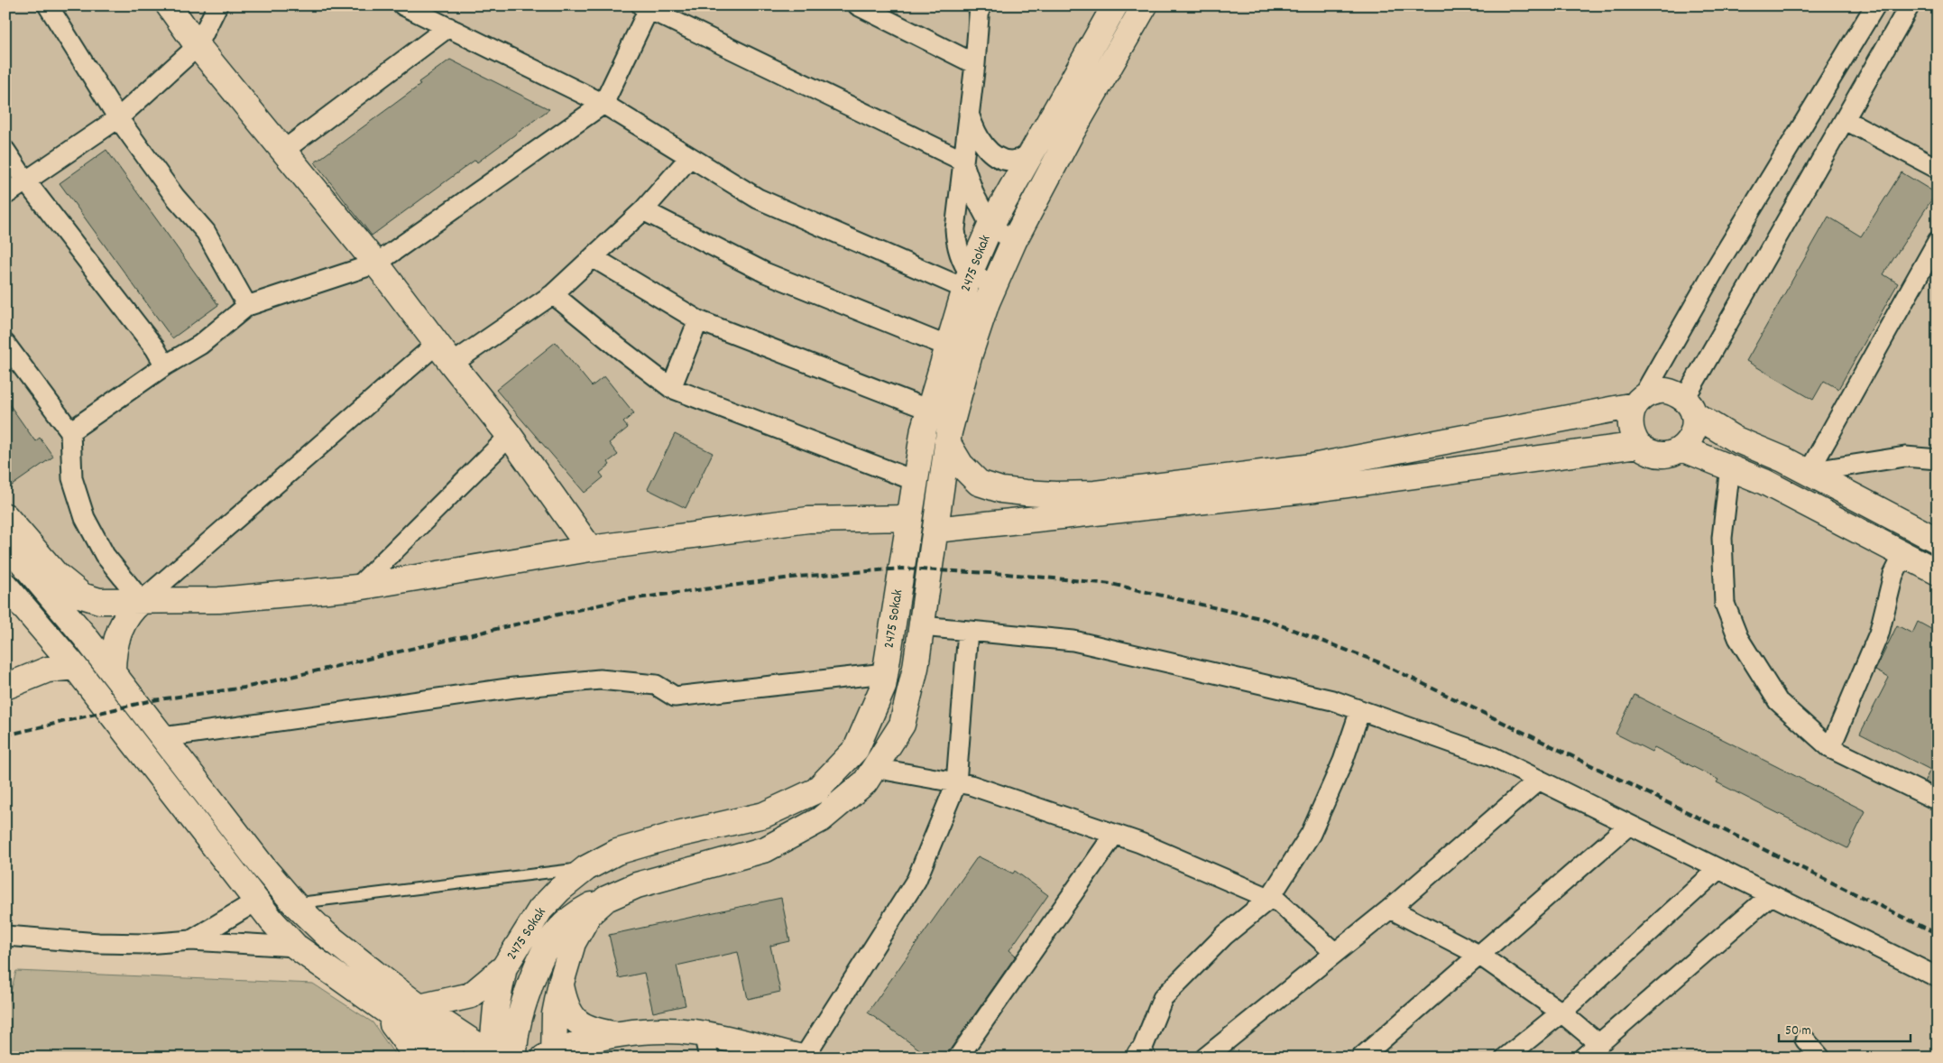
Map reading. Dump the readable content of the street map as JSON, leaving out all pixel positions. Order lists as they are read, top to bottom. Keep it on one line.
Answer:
{"streets":{"main road":["2475 Sokak"]},"scale_bar":"50 m"}
